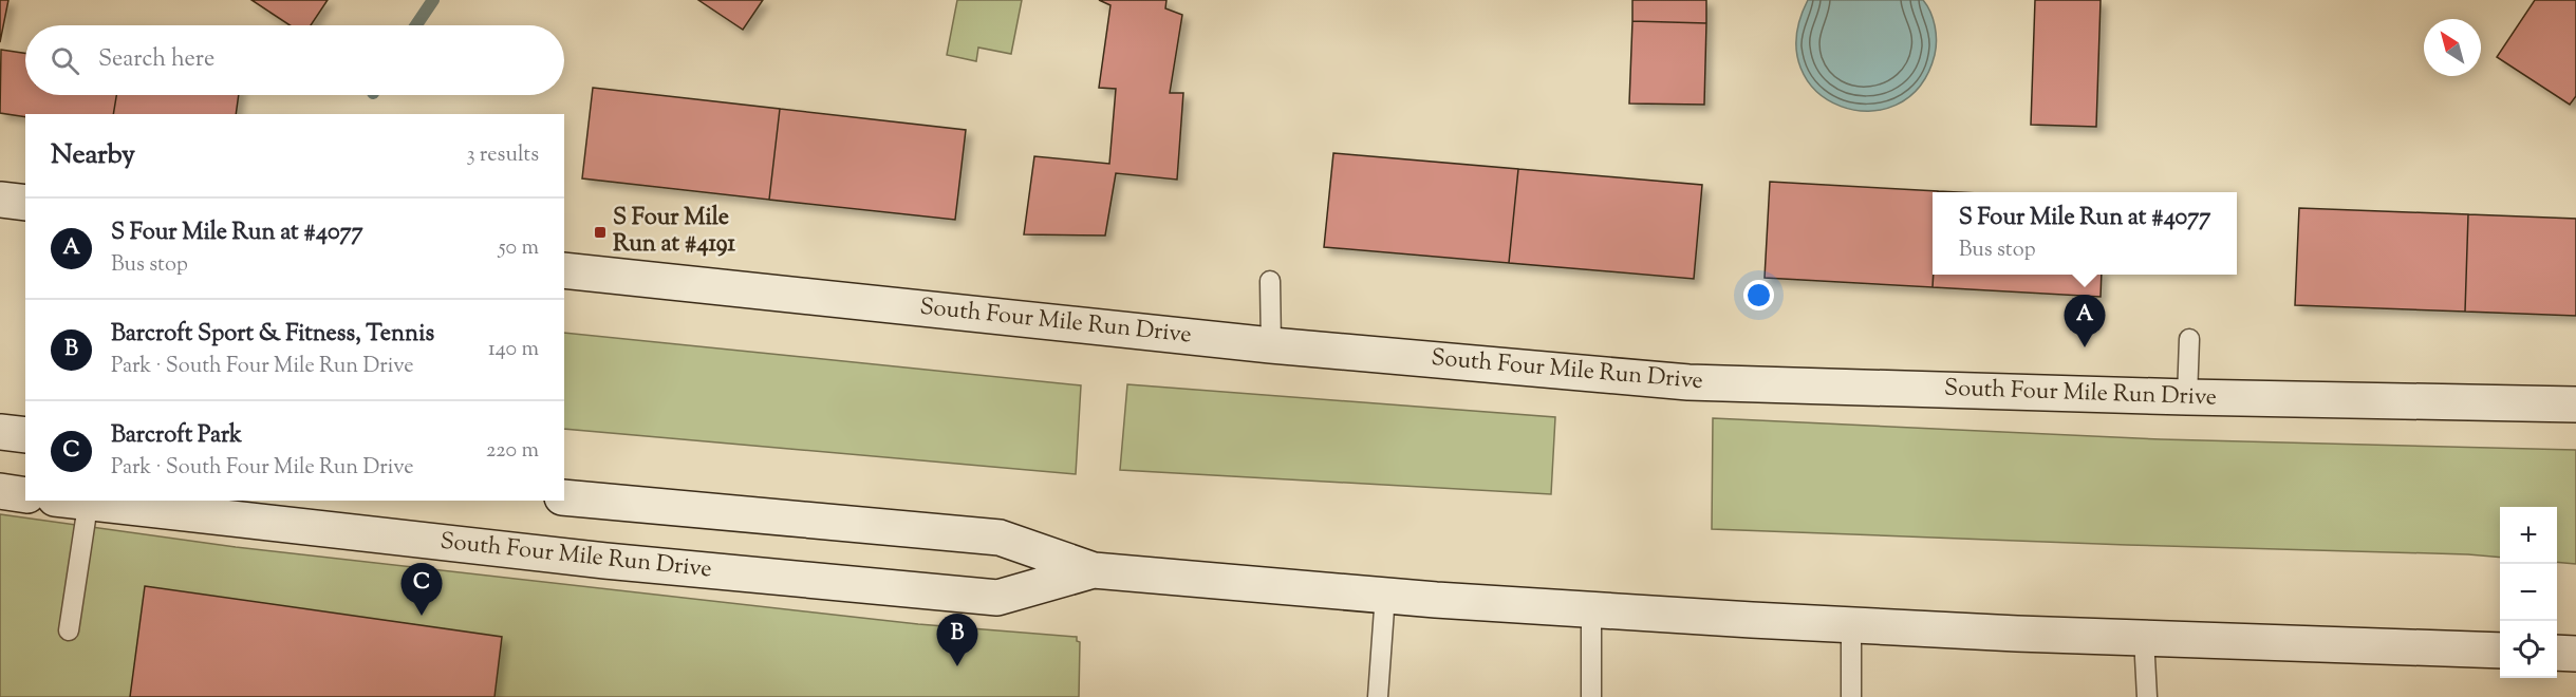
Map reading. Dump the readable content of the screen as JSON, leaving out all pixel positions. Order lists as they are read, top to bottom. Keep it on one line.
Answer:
{"streets":{"main road":["South Four Mile Run Drive"]},"places":{"transit":["S Four Mile Run at #4191"]},"north":"top left","page":{"search":"Search here","heading":["Nearby","3 results"],"popup":["S Four Mile Run at #4077","Bus stop"],"list":[{"mark":"A","name":"S Four Mile Run at #4077","note":"Bus stop","value":"50 m"},{"mark":"B","name":"Barcroft Sport & Fitness, Tennis","note":"Park · South Four Mile Run Drive","value":"140 m"},{"mark":"C","name":"Barcroft Park","note":"Park · South Four Mile Run Drive","value":"220 m"}],"pins":["A","C","B"],"map_buttons":["+","−"]}}
